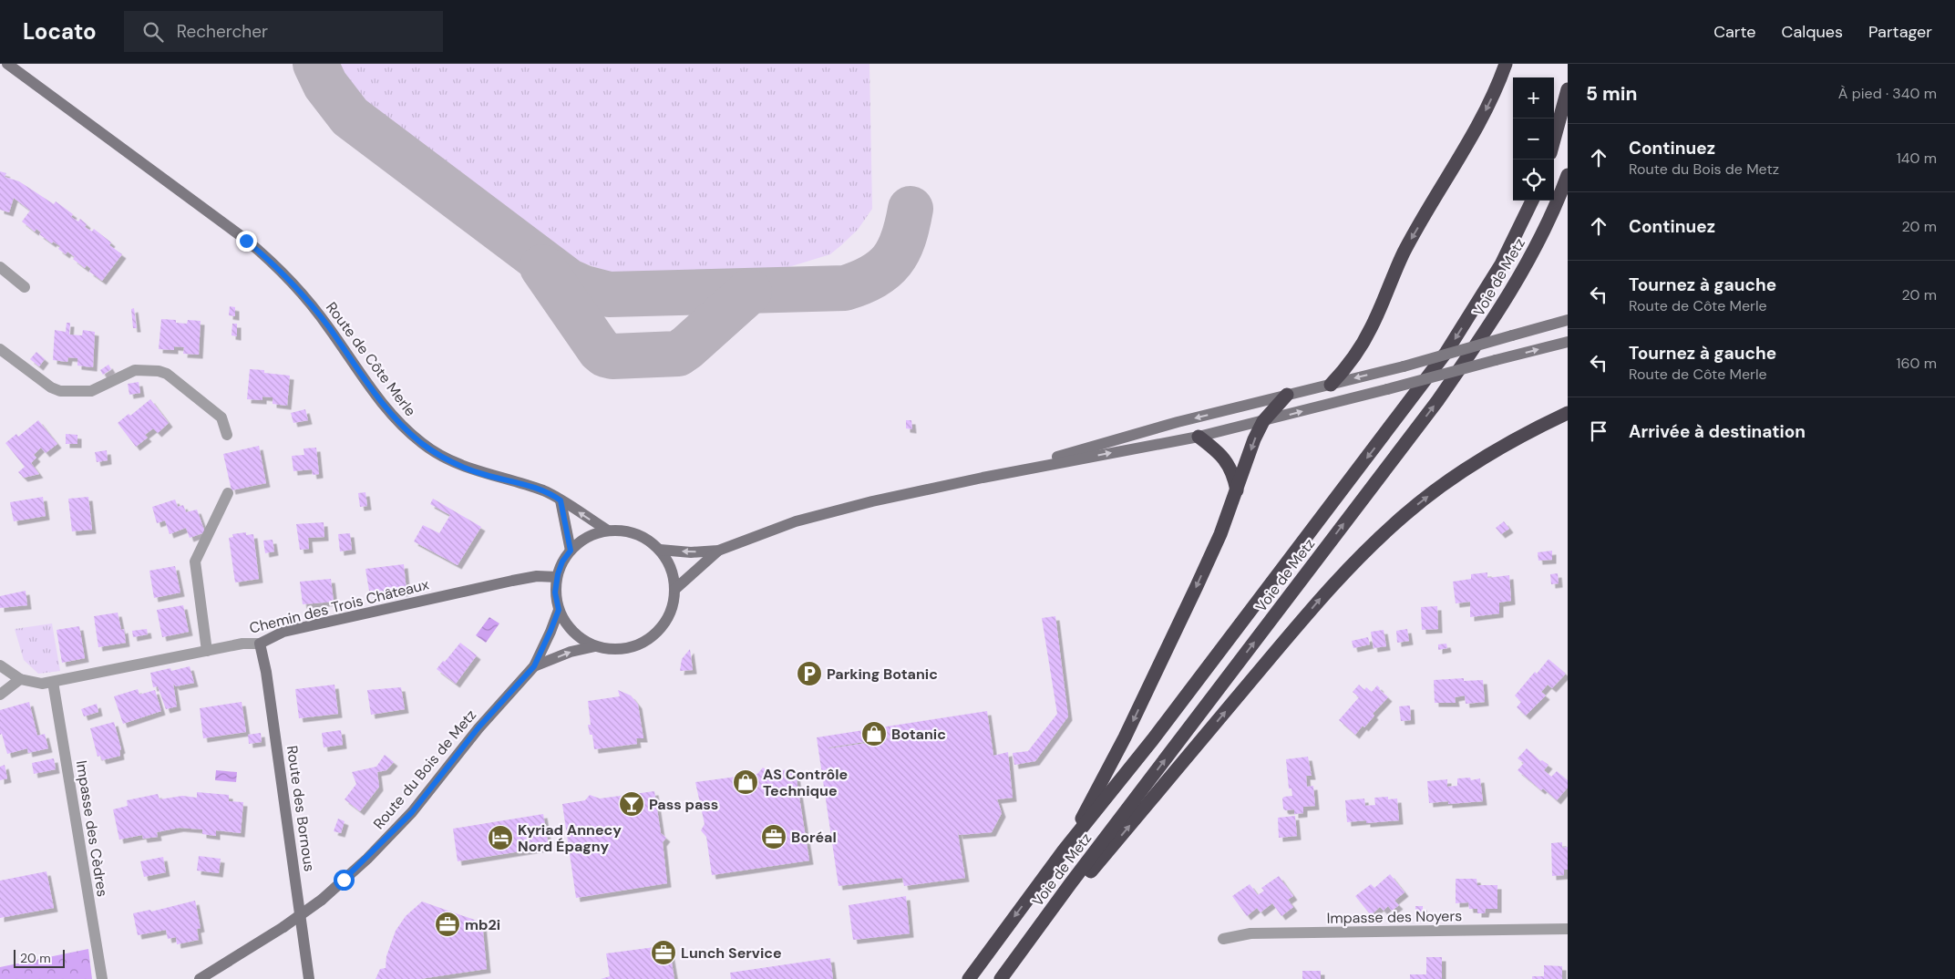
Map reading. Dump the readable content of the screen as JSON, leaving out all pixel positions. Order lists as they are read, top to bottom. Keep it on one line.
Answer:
{"streets":{"highway":["Voie de Metz"],"main road":["Route de Côte Merle","Chemin des Trois Châteaux","Route du Bois de Metz","Route des Bornous"],"street":["Impasse des Cèdres","Impasse des Noyers"]},"crossings":[["Route de Côte Merle","Chemin des Trois Châteaux"],["Route de Côte Merle","Route du Bois de Metz"],["Chemin des Trois Châteaux","Route du Bois de Metz"],["Chemin des Trois Châteaux","Route des Bornous"],["Chemin des Trois Châteaux","Impasse des Cèdres"]],"places":{"parking":["Parking Botanic"],"shop":["Botanic","AS Contrôle Technique"],"bar":["Pass pass"],"office":["Boréal","mb2i","Lunch Service"],"hotel":["Kyriad Annecy Nord Épagny"]},"scale_bar":"20 m","page":{"header":"Locato","search":"Rechercher","nav":["Carte","Calques","Partager"],"heading":["5 min","À pied · 340 m"],"map_buttons":["+","−"],"list":[["Continuez","Route du Bois de Metz","140 m"],["Continuez","20 m"],["Tournez à gauche","Route de Côte Merle","20 m"],["Tournez à gauche","Route de Côte Merle","160 m"],"Arrivée à destination"],"scale":"20 m"}}
